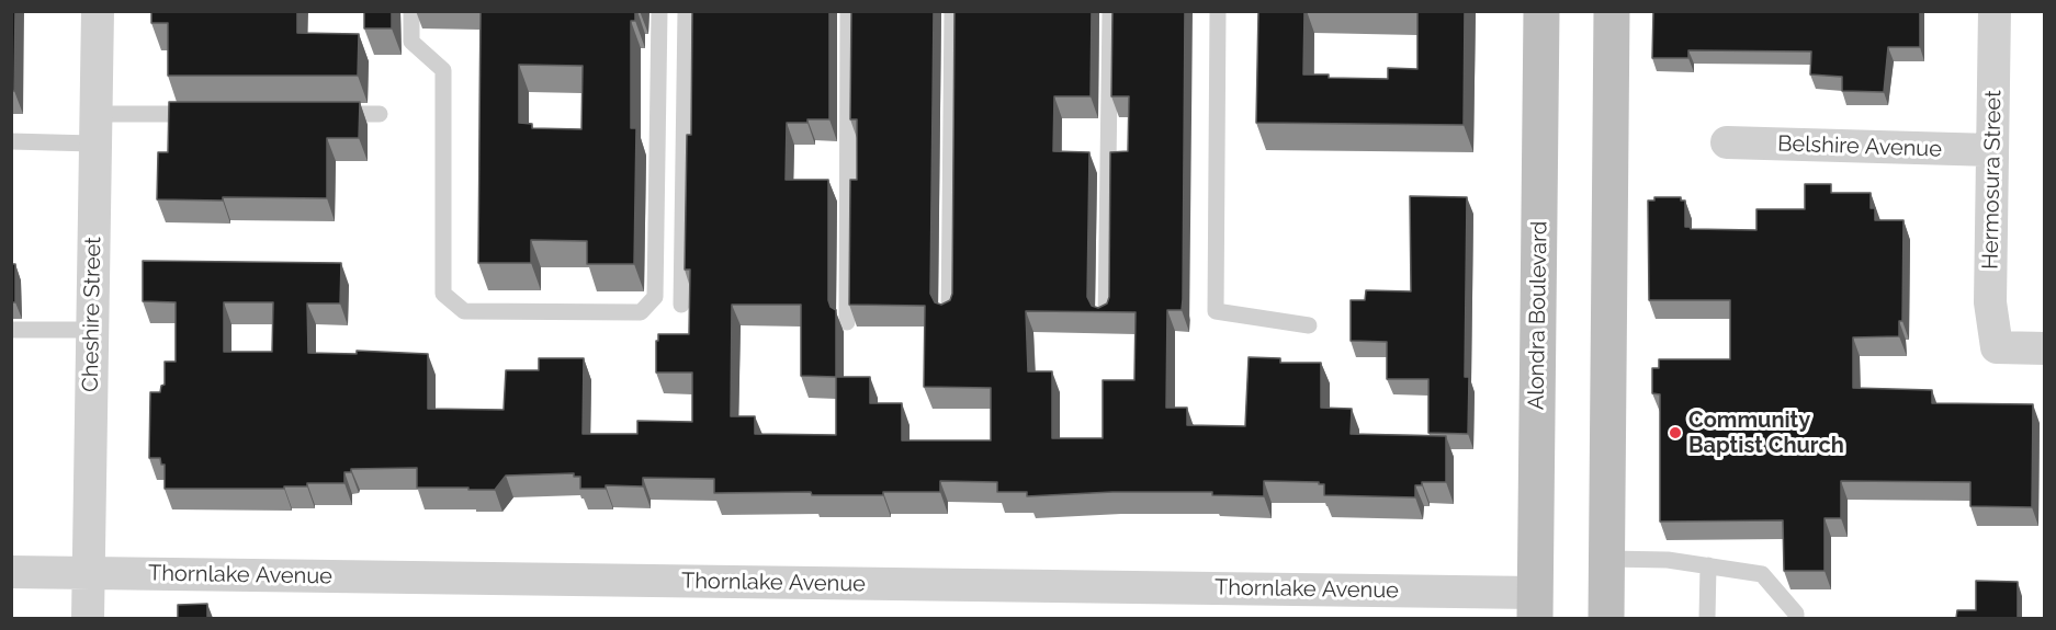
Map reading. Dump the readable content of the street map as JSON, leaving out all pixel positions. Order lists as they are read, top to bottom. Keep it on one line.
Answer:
{"streets":{"main road":["Alondra Boulevard"],"street":["Belshire Avenue","Hermosura Street","Cheshire Street","Thornlake Avenue"]},"crossings":[["Belshire Avenue","Hermosura Street"],["Cheshire Street","Thornlake Avenue"],["Alondra Boulevard","Thornlake Avenue"]],"places":["Community Baptist Church"]}
